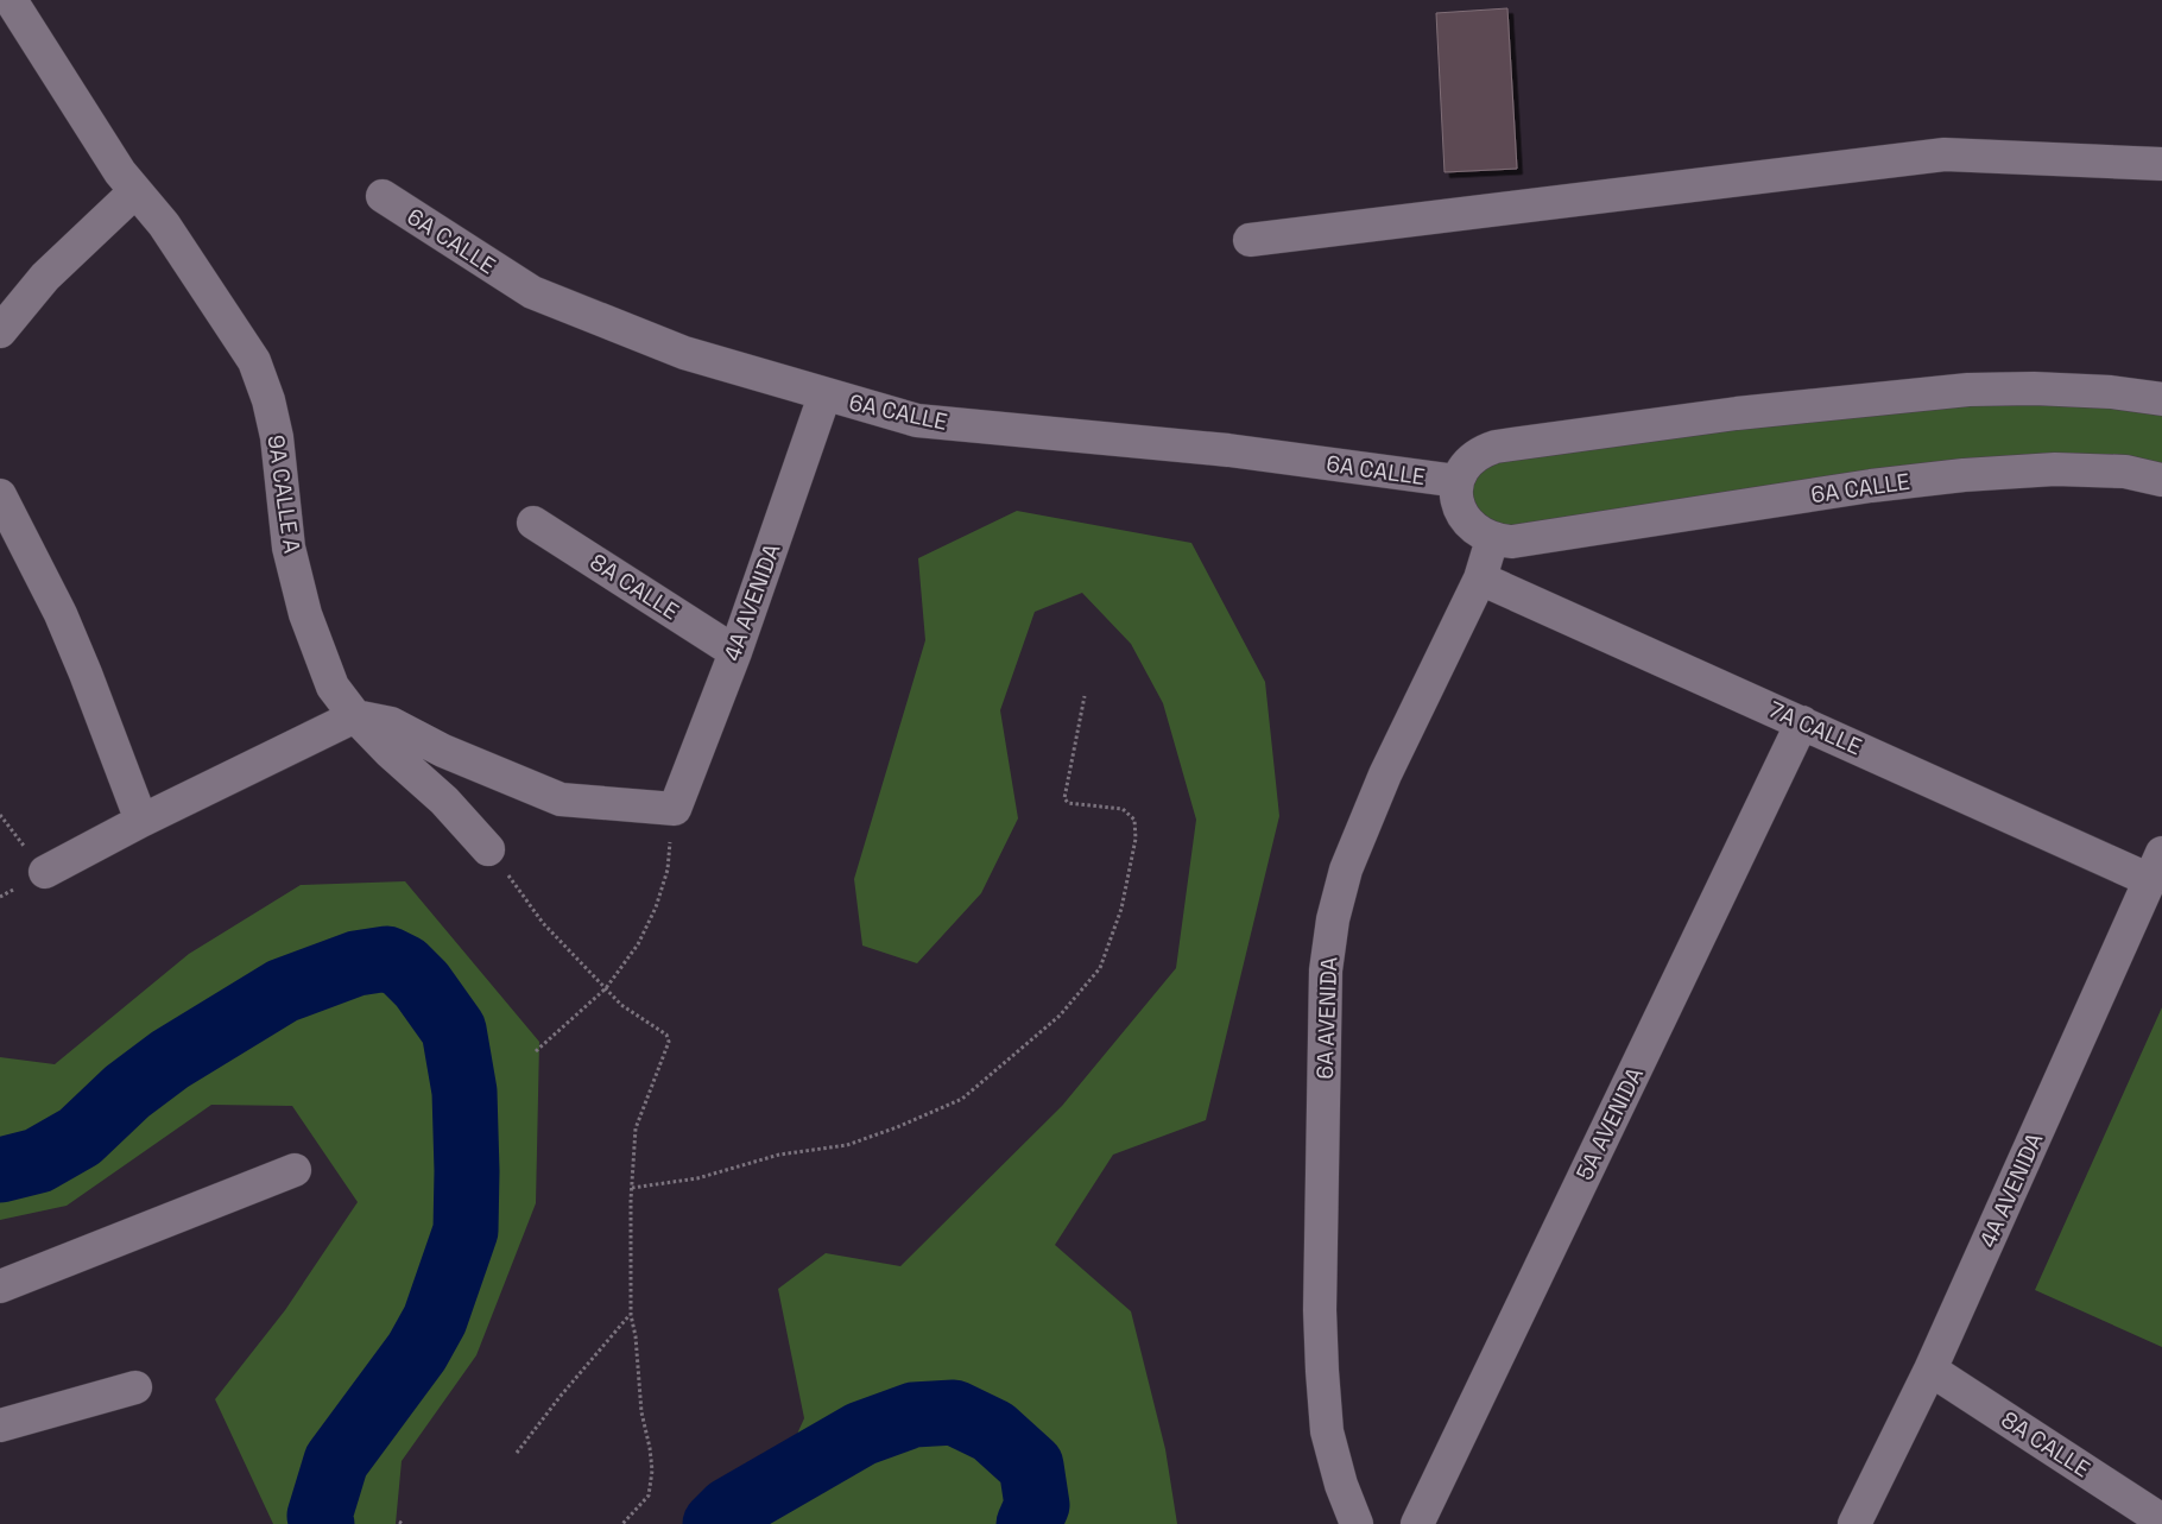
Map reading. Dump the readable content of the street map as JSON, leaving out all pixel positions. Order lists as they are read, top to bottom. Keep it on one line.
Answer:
{"streets":{"street":["6A CALLE","9A CALLE A","8A CALLE","4A AVENIDA","7A CALLE","6A AVENIDA","5A AVENIDA"]},"crossings":[["6A CALLE","4A AVENIDA"],["6A CALLE","6A AVENIDA"],["8A CALLE","4A AVENIDA"],["4A AVENIDA","7A CALLE"],["7A CALLE","6A AVENIDA"],["7A CALLE","5A AVENIDA"]]}
